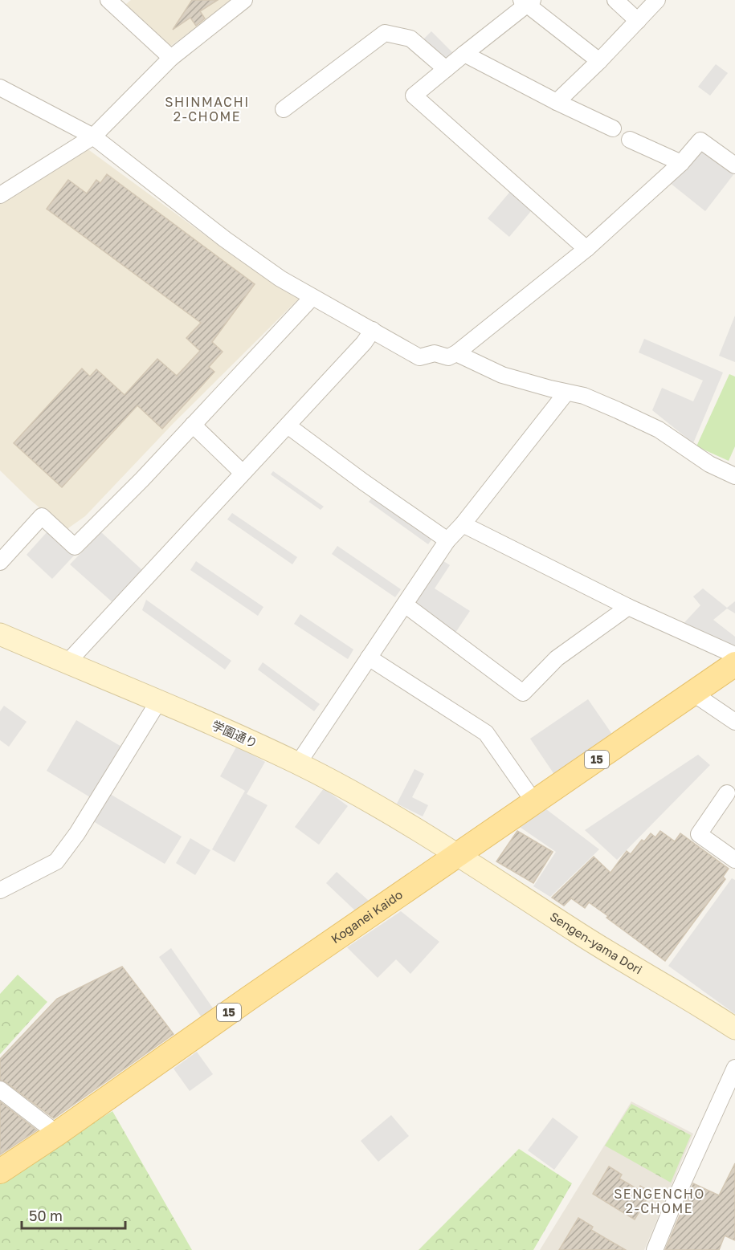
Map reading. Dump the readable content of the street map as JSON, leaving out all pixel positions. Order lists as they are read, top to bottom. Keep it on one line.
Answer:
{"streets":{"main road":["15","Koganei Kaido"],"street":["学園通り","Sengen-yama Dori"]},"crossings":[["学園通り","Koganei Kaido"],["学園通り","Sengen-yama Dori"],["Koganei Kaido","Sengen-yama Dori"]],"districts":["SHINMACHI 2-CHOME","SENGENCHO 2-CHOME"],"scale_bar":"50 m"}
